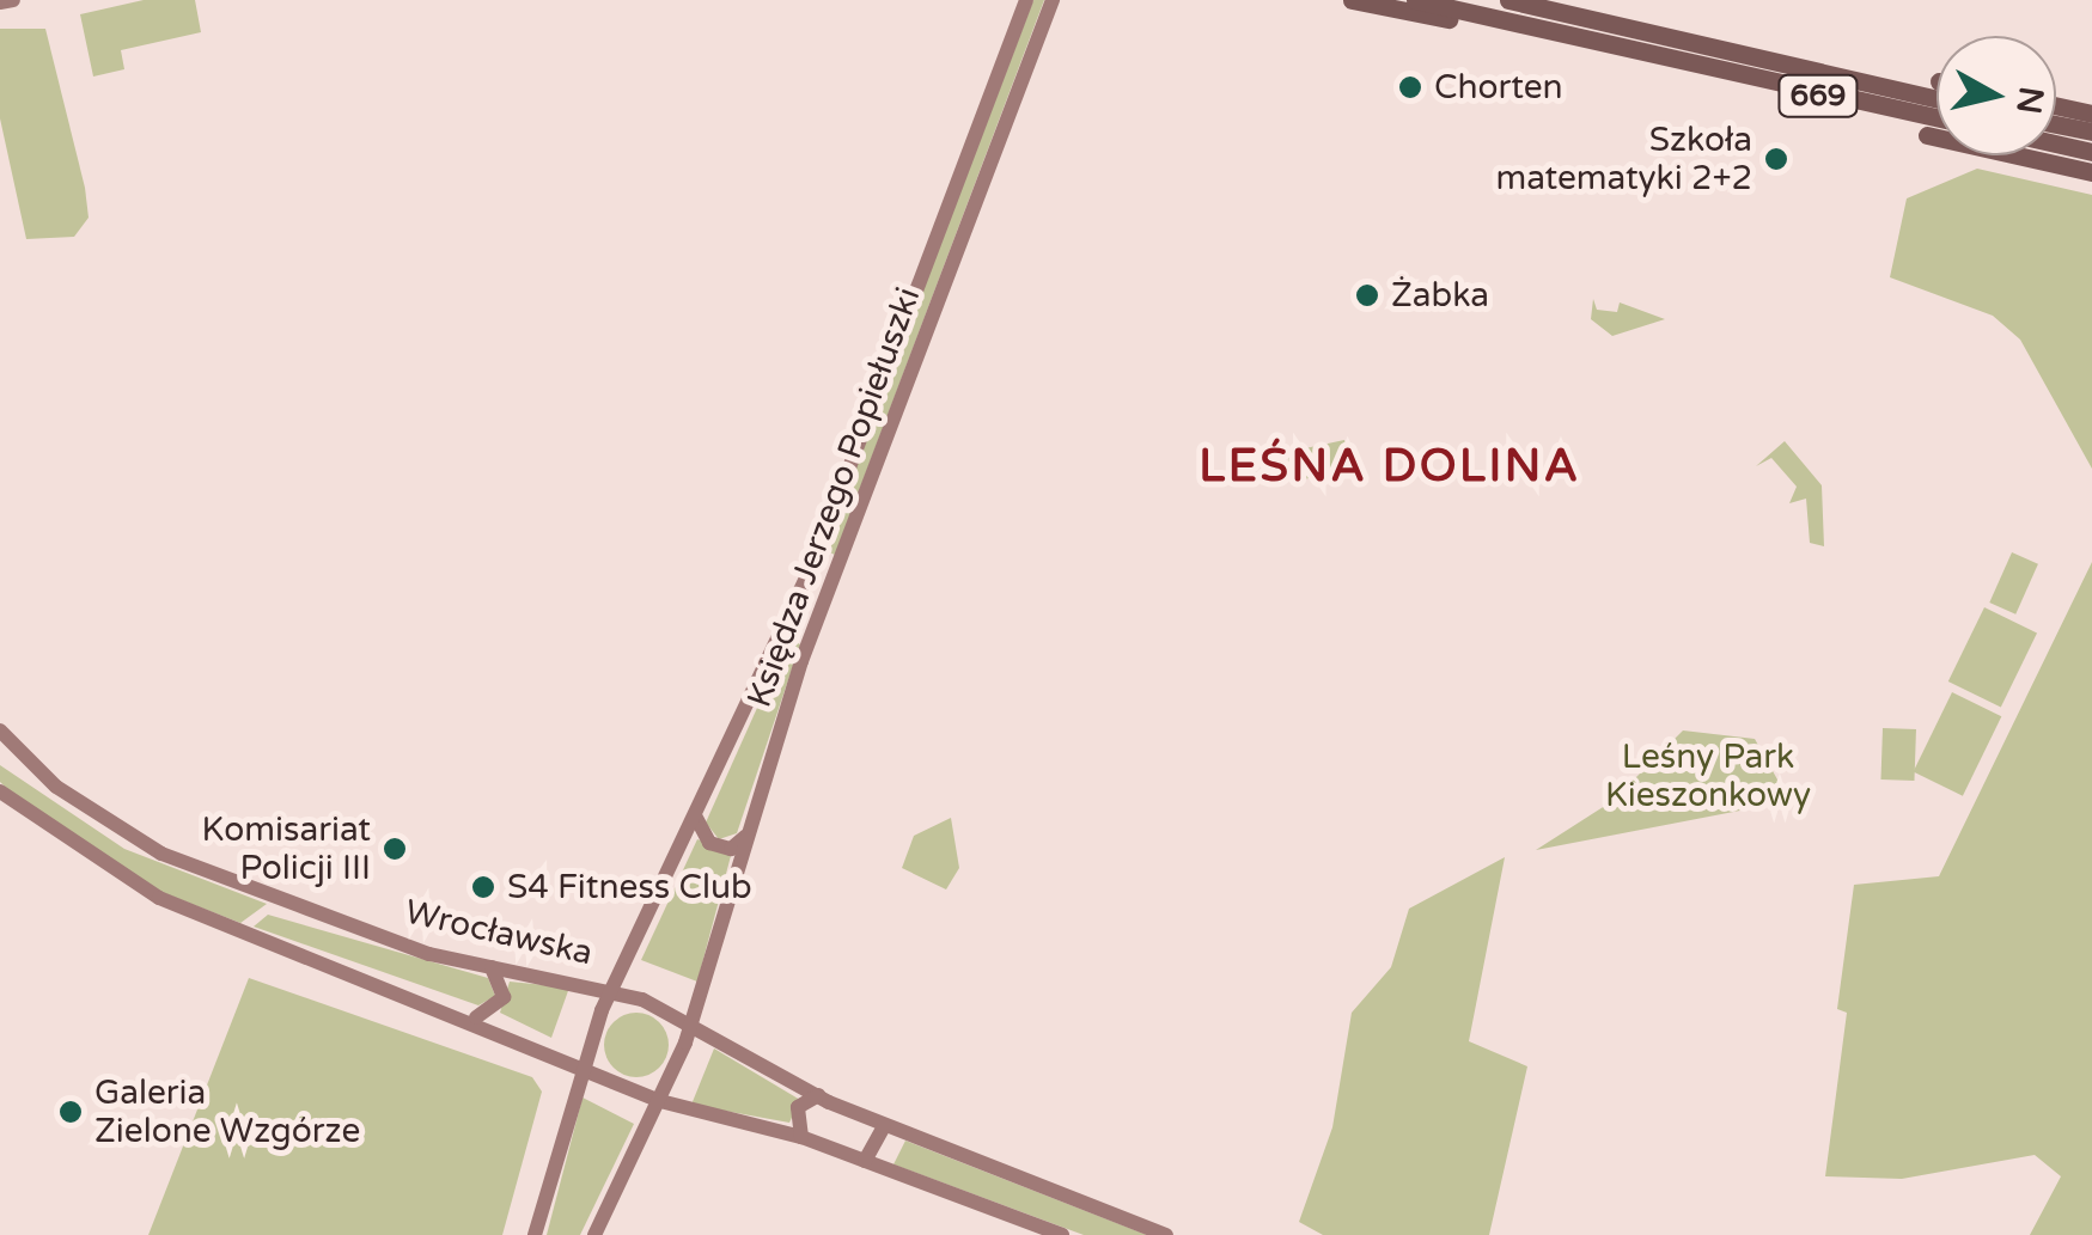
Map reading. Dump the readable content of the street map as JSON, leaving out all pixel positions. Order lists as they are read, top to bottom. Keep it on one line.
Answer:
{"streets":{"main road":["669","Księdza Jerzego Popiełuszki","Wrocławska"]},"crossings":[["Księdza Jerzego Popiełuszki","Wrocławska"]],"districts":["LEŚNA DOLINA"],"parks":["Leśny Park Kieszonkowy"],"places":["Chorten","Szkoła matematyki 2+2","Żabka","Komisariat Policji III","S4 Fitness Club","Galeria Zielone Wzgórze"],"north":"right"}
